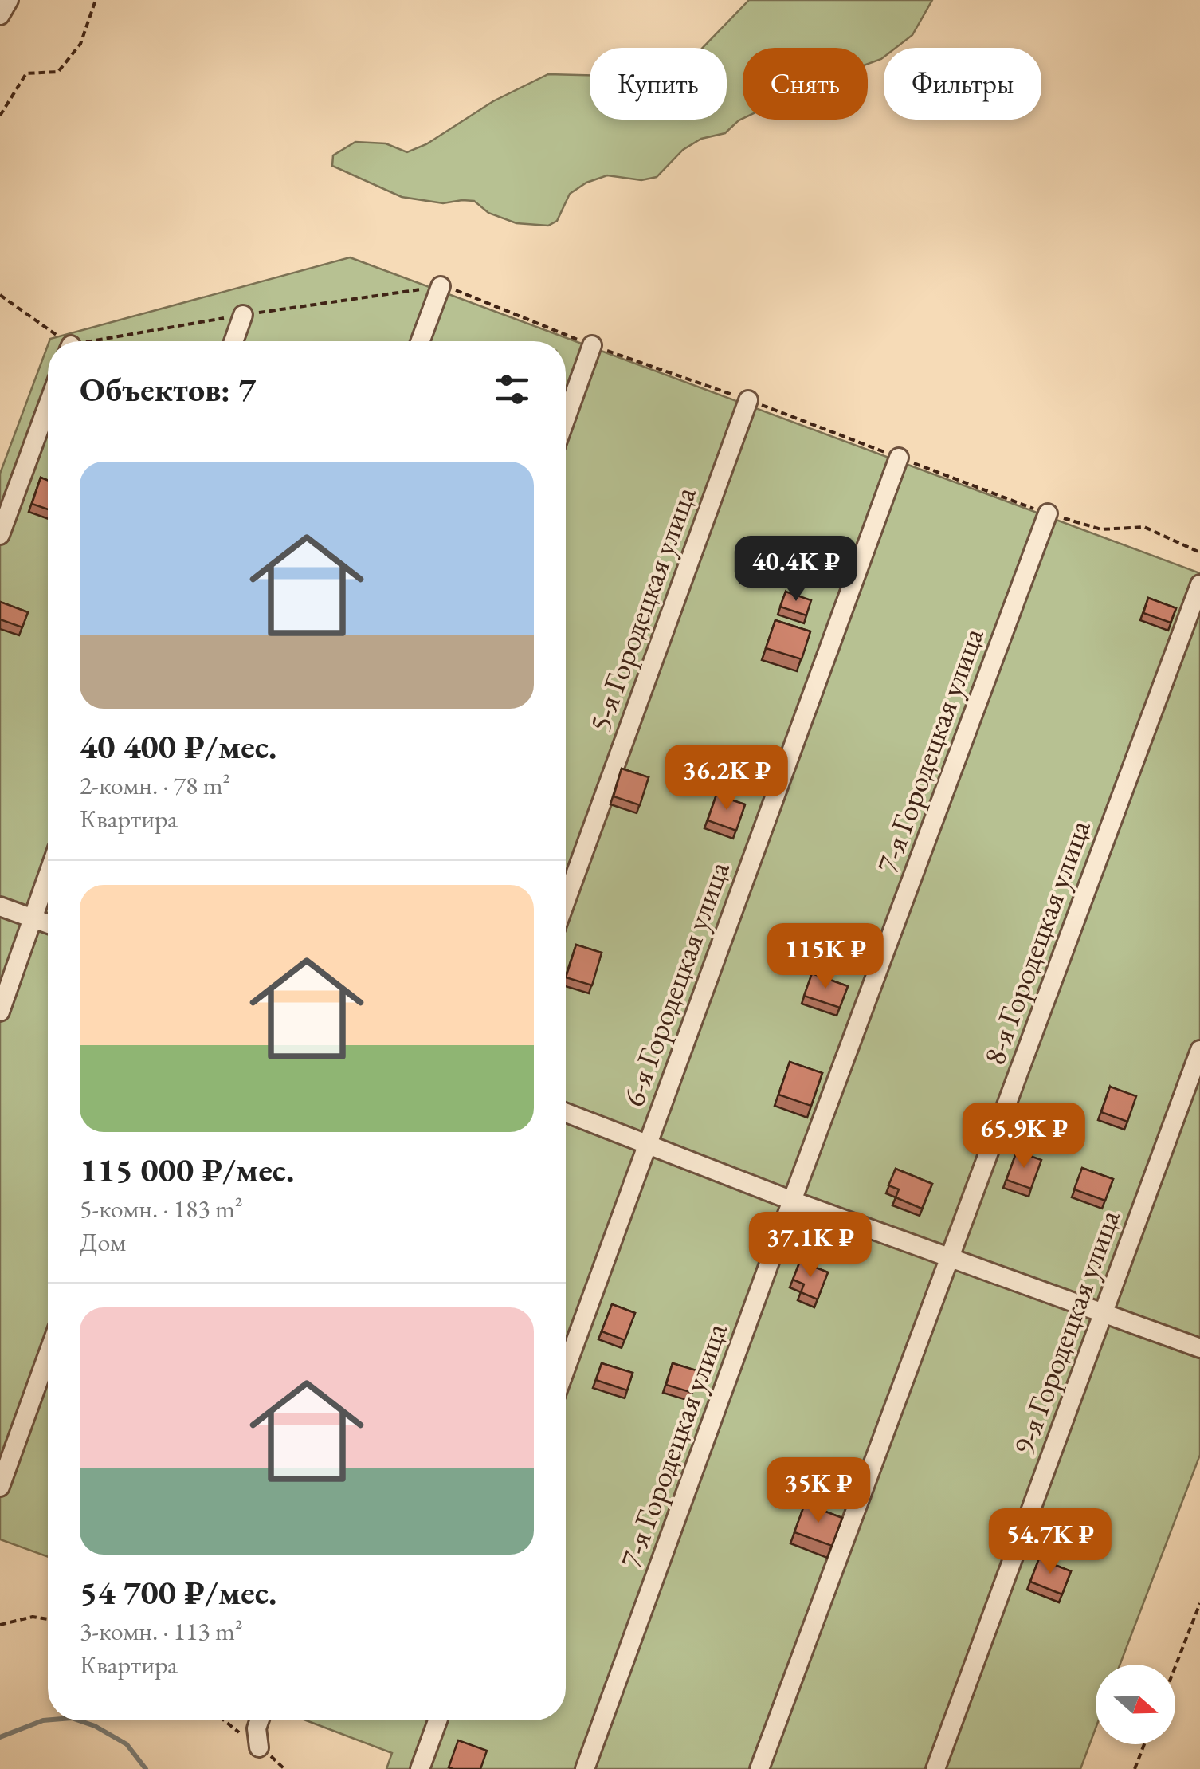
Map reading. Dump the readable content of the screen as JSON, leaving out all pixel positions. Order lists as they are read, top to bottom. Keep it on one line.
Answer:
{"streets":{"street":["5-я Городецкая улица","7-я Городецкая улица","8-я Городецкая улица","6-я Городецкая улица","9-я Городецкая улица"]},"north":"right","page":{"chip":["Купить","Снять","Фильтры"],"heading":"Объектов: 7","list":[{"name":"40 400 ₽/мес.","note":"2-комн. · 78 m² · Квартира"},{"name":"115 000 ₽/мес.","note":"5-комн. · 183 m² · Дом"},{"name":"54 700 ₽/мес.","note":"3-комн. · 113 m² · Квартира"}],"price":["40.4K ₽","36.2K ₽","115K ₽","65.9K ₽","37.1K ₽","35K ₽","54.7K ₽"]}}
